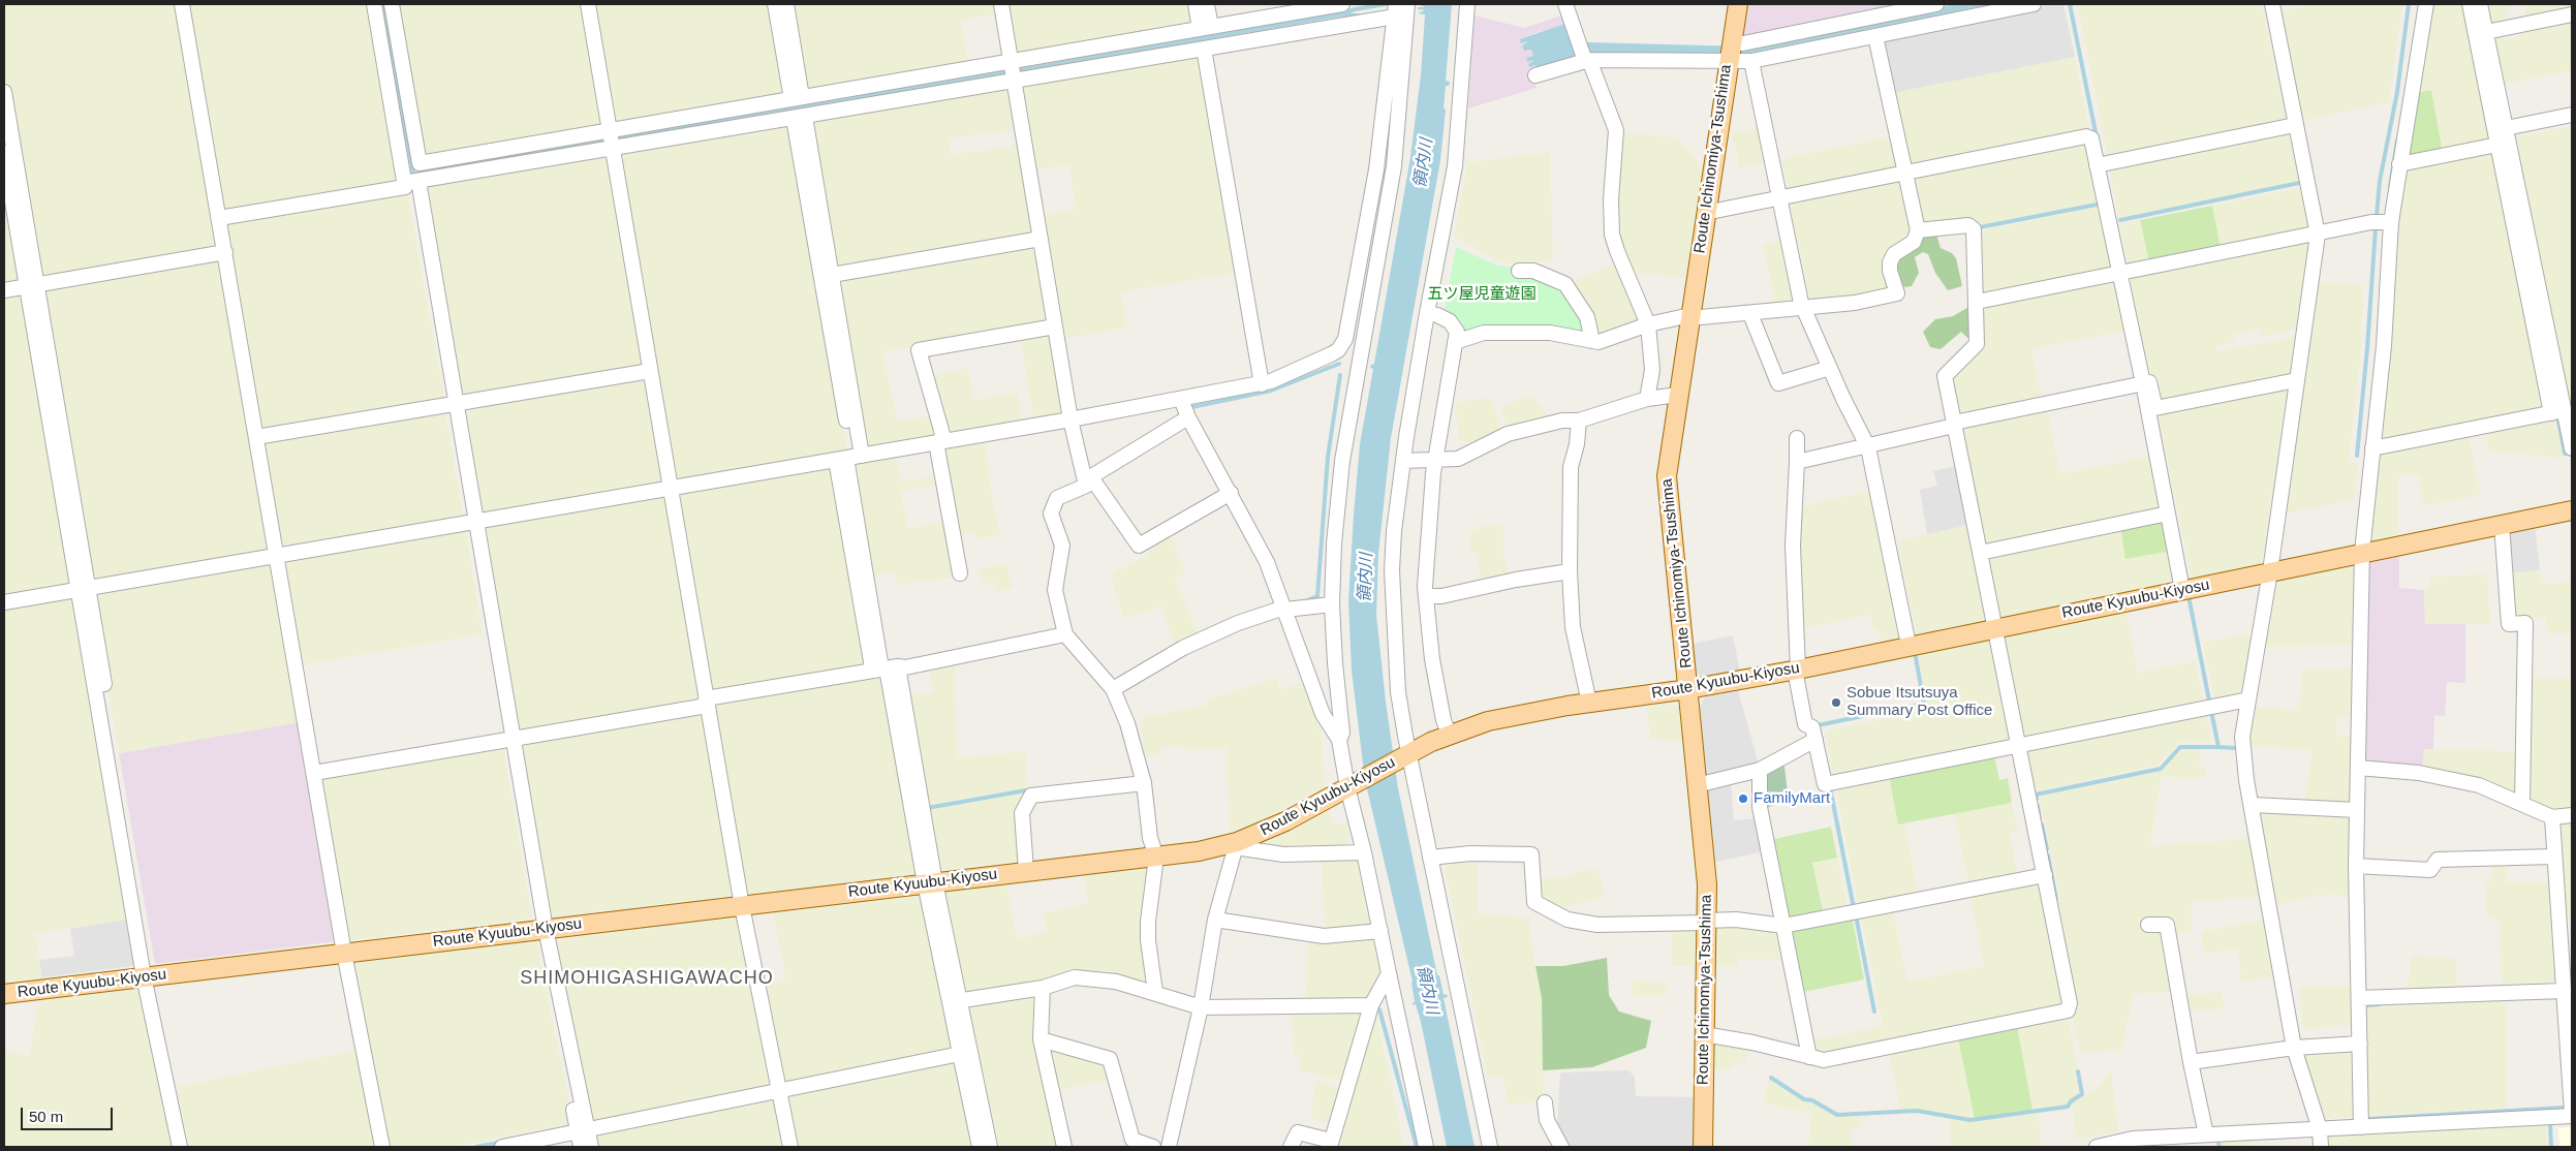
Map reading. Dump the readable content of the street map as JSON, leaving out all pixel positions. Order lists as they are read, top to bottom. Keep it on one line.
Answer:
{"streets":{"main road":["Route Ichinomiya-Tsushima","Route Kyuubu-Kiyosu"]},"crossings":[["Route Ichinomiya-Tsushima","Route Kyuubu-Kiyosu"]],"districts":["SHIMOHIGASHIGAWACHO"],"water":["領内川"],"parks":["五ツ屋児童遊園"],"places":["Sobue Itsutsuya Summary Post Office","FamilyMart"],"scale_bar":"50 m"}
